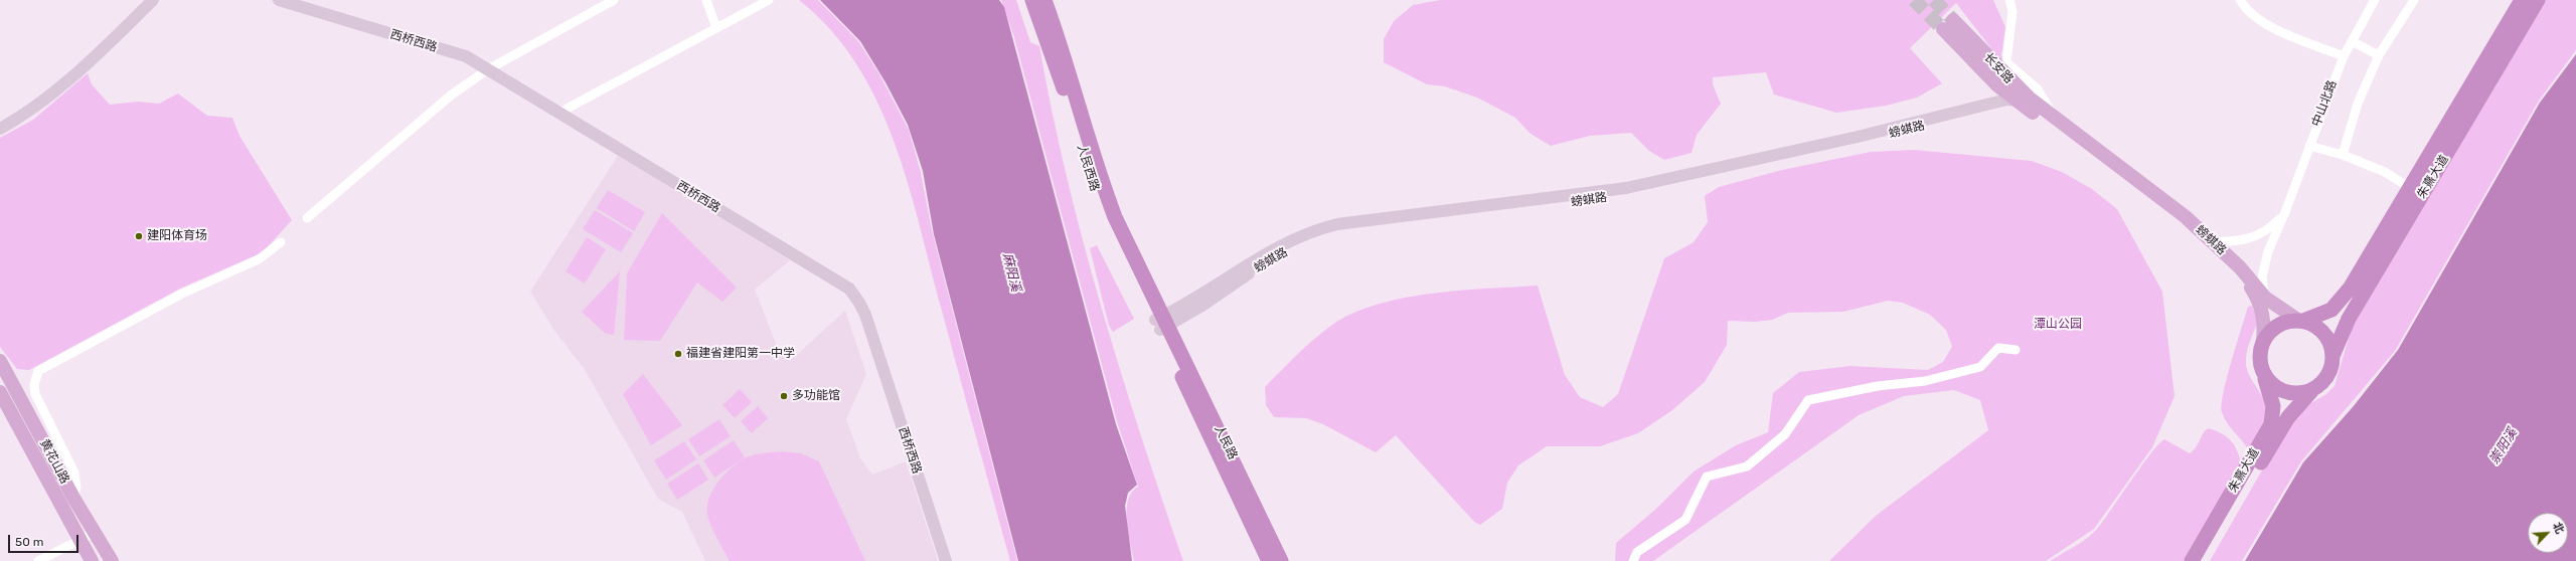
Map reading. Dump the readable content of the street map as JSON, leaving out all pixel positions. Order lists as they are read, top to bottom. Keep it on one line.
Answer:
{"streets":{"highway":["人民西路","朱熹大道","人民路"],"main road":["西桥西路","长安路","螃蜞路","黄花山路"],"street":["中山北路"]},"crossings":[["长安路","螃蜞路"],["螃蜞路","人民西路"],["螃蜞路","人民路"],["人民西路","人民路"]],"water":["麻阳溪","崇阳溪"],"parks":["潭山公园"],"places":["建阳体育场","福建省建阳第一中学","多功能馆"],"scale_bar":"50 m","north":"top right"}
